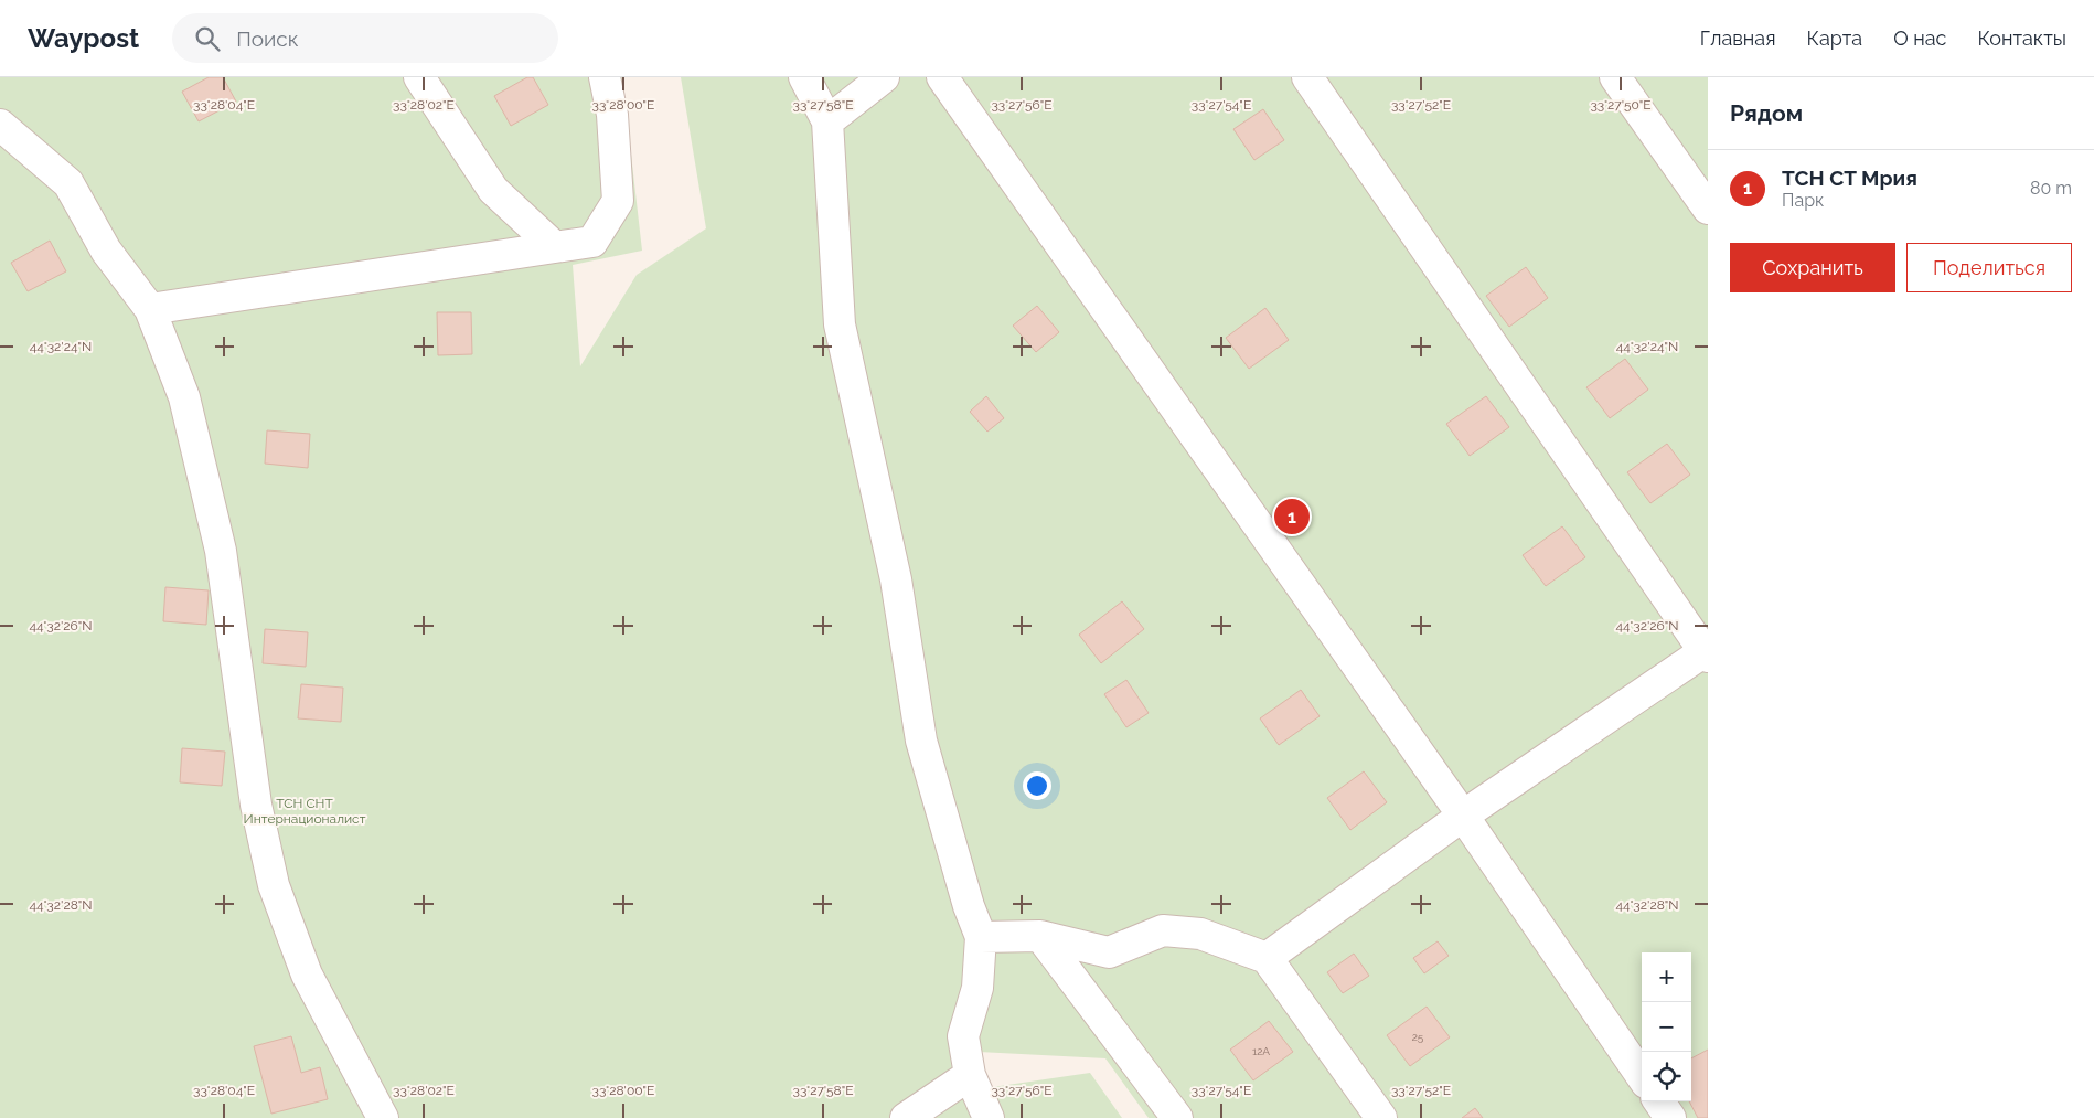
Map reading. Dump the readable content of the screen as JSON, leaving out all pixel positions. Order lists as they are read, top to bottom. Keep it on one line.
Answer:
{"parks":["ТСН СНТ Интернационалист"],"house_numbers":["25","12А"],"page":{"header":"Waypost","search":"Поиск","nav":["Главная","Карта","О нас","Контакты"],"heading":"Рядом","list":[{"mark":"1","name":"ТСН СТ Мрия","note":"Парк","value":"80 m"}],"buttons":["Сохранить","Поделиться"],"pins":"1","map_buttons":["+","−"]},"coordinates":["33°28'04\"E","33°28'02\"E","33°28'00\"E","33°27'58\"E","33°27'56\"E","33°27'54\"E","33°27'52\"E","33°27'50\"E","44°32'24\"N","44°32'26\"N","44°32'28\"N"]}
